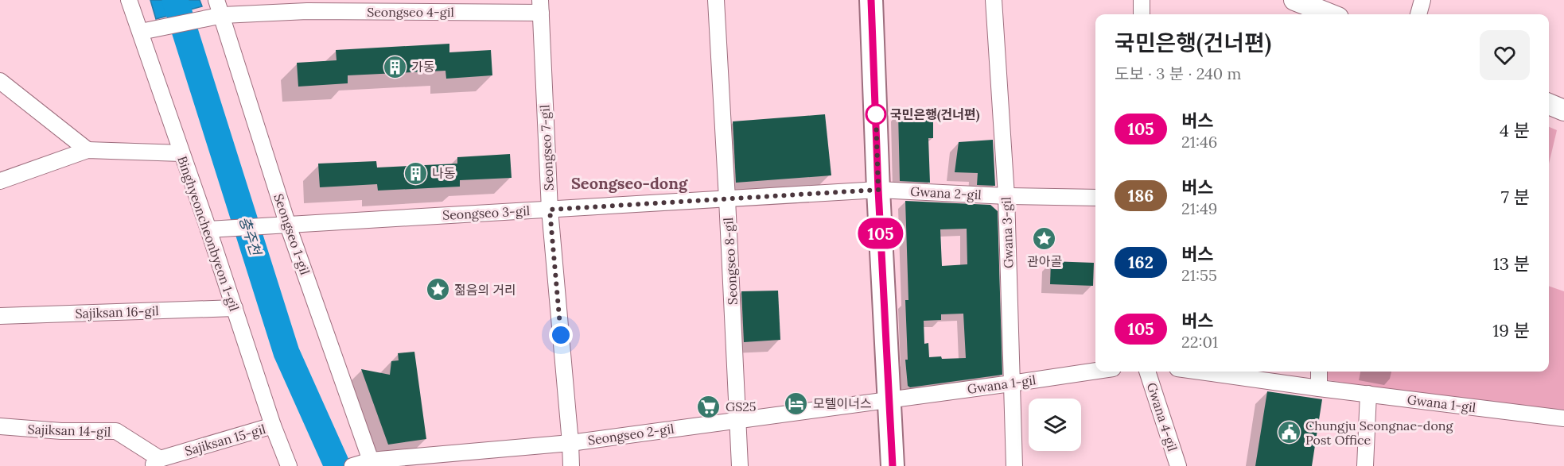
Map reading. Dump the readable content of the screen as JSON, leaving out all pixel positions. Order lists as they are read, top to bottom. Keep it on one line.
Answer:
{"streets":{"street":["Seongseo 4-gil","Seongseo 7-gil","Gwana 2-gil","Seongseo 3-gil","Gwana 3-gil","Binghyeoncheonbyeon 1-gil","Seongseo 1-gil","Seongseo 8-gil","Sajiksan 16-gil","Gwana 1-gil","Gwana 4-gil","Sajiksan 14-gil","Seongseo 2-gil","Sajiksan 15-gil"]},"crossings":[["Seongseo 4-gil","Seongseo 7-gil"],["Seongseo 4-gil","Binghyeoncheonbyeon 1-gil"],["Seongseo 4-gil","Seongseo 1-gil"],["Seongseo 7-gil","Seongseo 3-gil"],["Seongseo 7-gil","Seongseo 2-gil"],["Gwana 2-gil","Seongseo 3-gil"],["Gwana 2-gil","Gwana 3-gil"],["Seongseo 3-gil","Binghyeoncheonbyeon 1-gil"],["Seongseo 3-gil","Seongseo 1-gil"],["Seongseo 3-gil","Seongseo 8-gil"],["Gwana 3-gil","Gwana 1-gil"],["Binghyeoncheonbyeon 1-gil","Sajiksan 16-gil"],["Binghyeoncheonbyeon 1-gil","Sajiksan 15-gil"],["Seongseo 1-gil","Seongseo 2-gil"],["Seongseo 8-gil","Seongseo 2-gil"],["Gwana 1-gil","Seongseo 2-gil"],["Sajiksan 14-gil","Sajiksan 15-gil"]],"districts":["Seongseo-dong"],"water":["충주천"],"places":{"building":["가동","나동"],"other":["국민은행(건너편)"],"place":["관아골","젊음의 거리"],"hotel":["모텔이너스"],"supermarket":["GS25"],"public building":["Chungju Seongnae-dong Post Office"]},"lines":["bus line 105"],"page":{"on_map":"105","heading":["국민은행(건너편)","도보 · 3 분 · 240 m"],"list":[{"mark":"105","name":"버스","note":"21:46","value":"4 분"},{"mark":"186","name":"버스","note":"21:49","value":"7 분"},{"mark":"162","name":"버스","note":"21:55","value":"13 분"},{"mark":"105","name":"버스","note":"22:01","value":"19 분"}]}}
